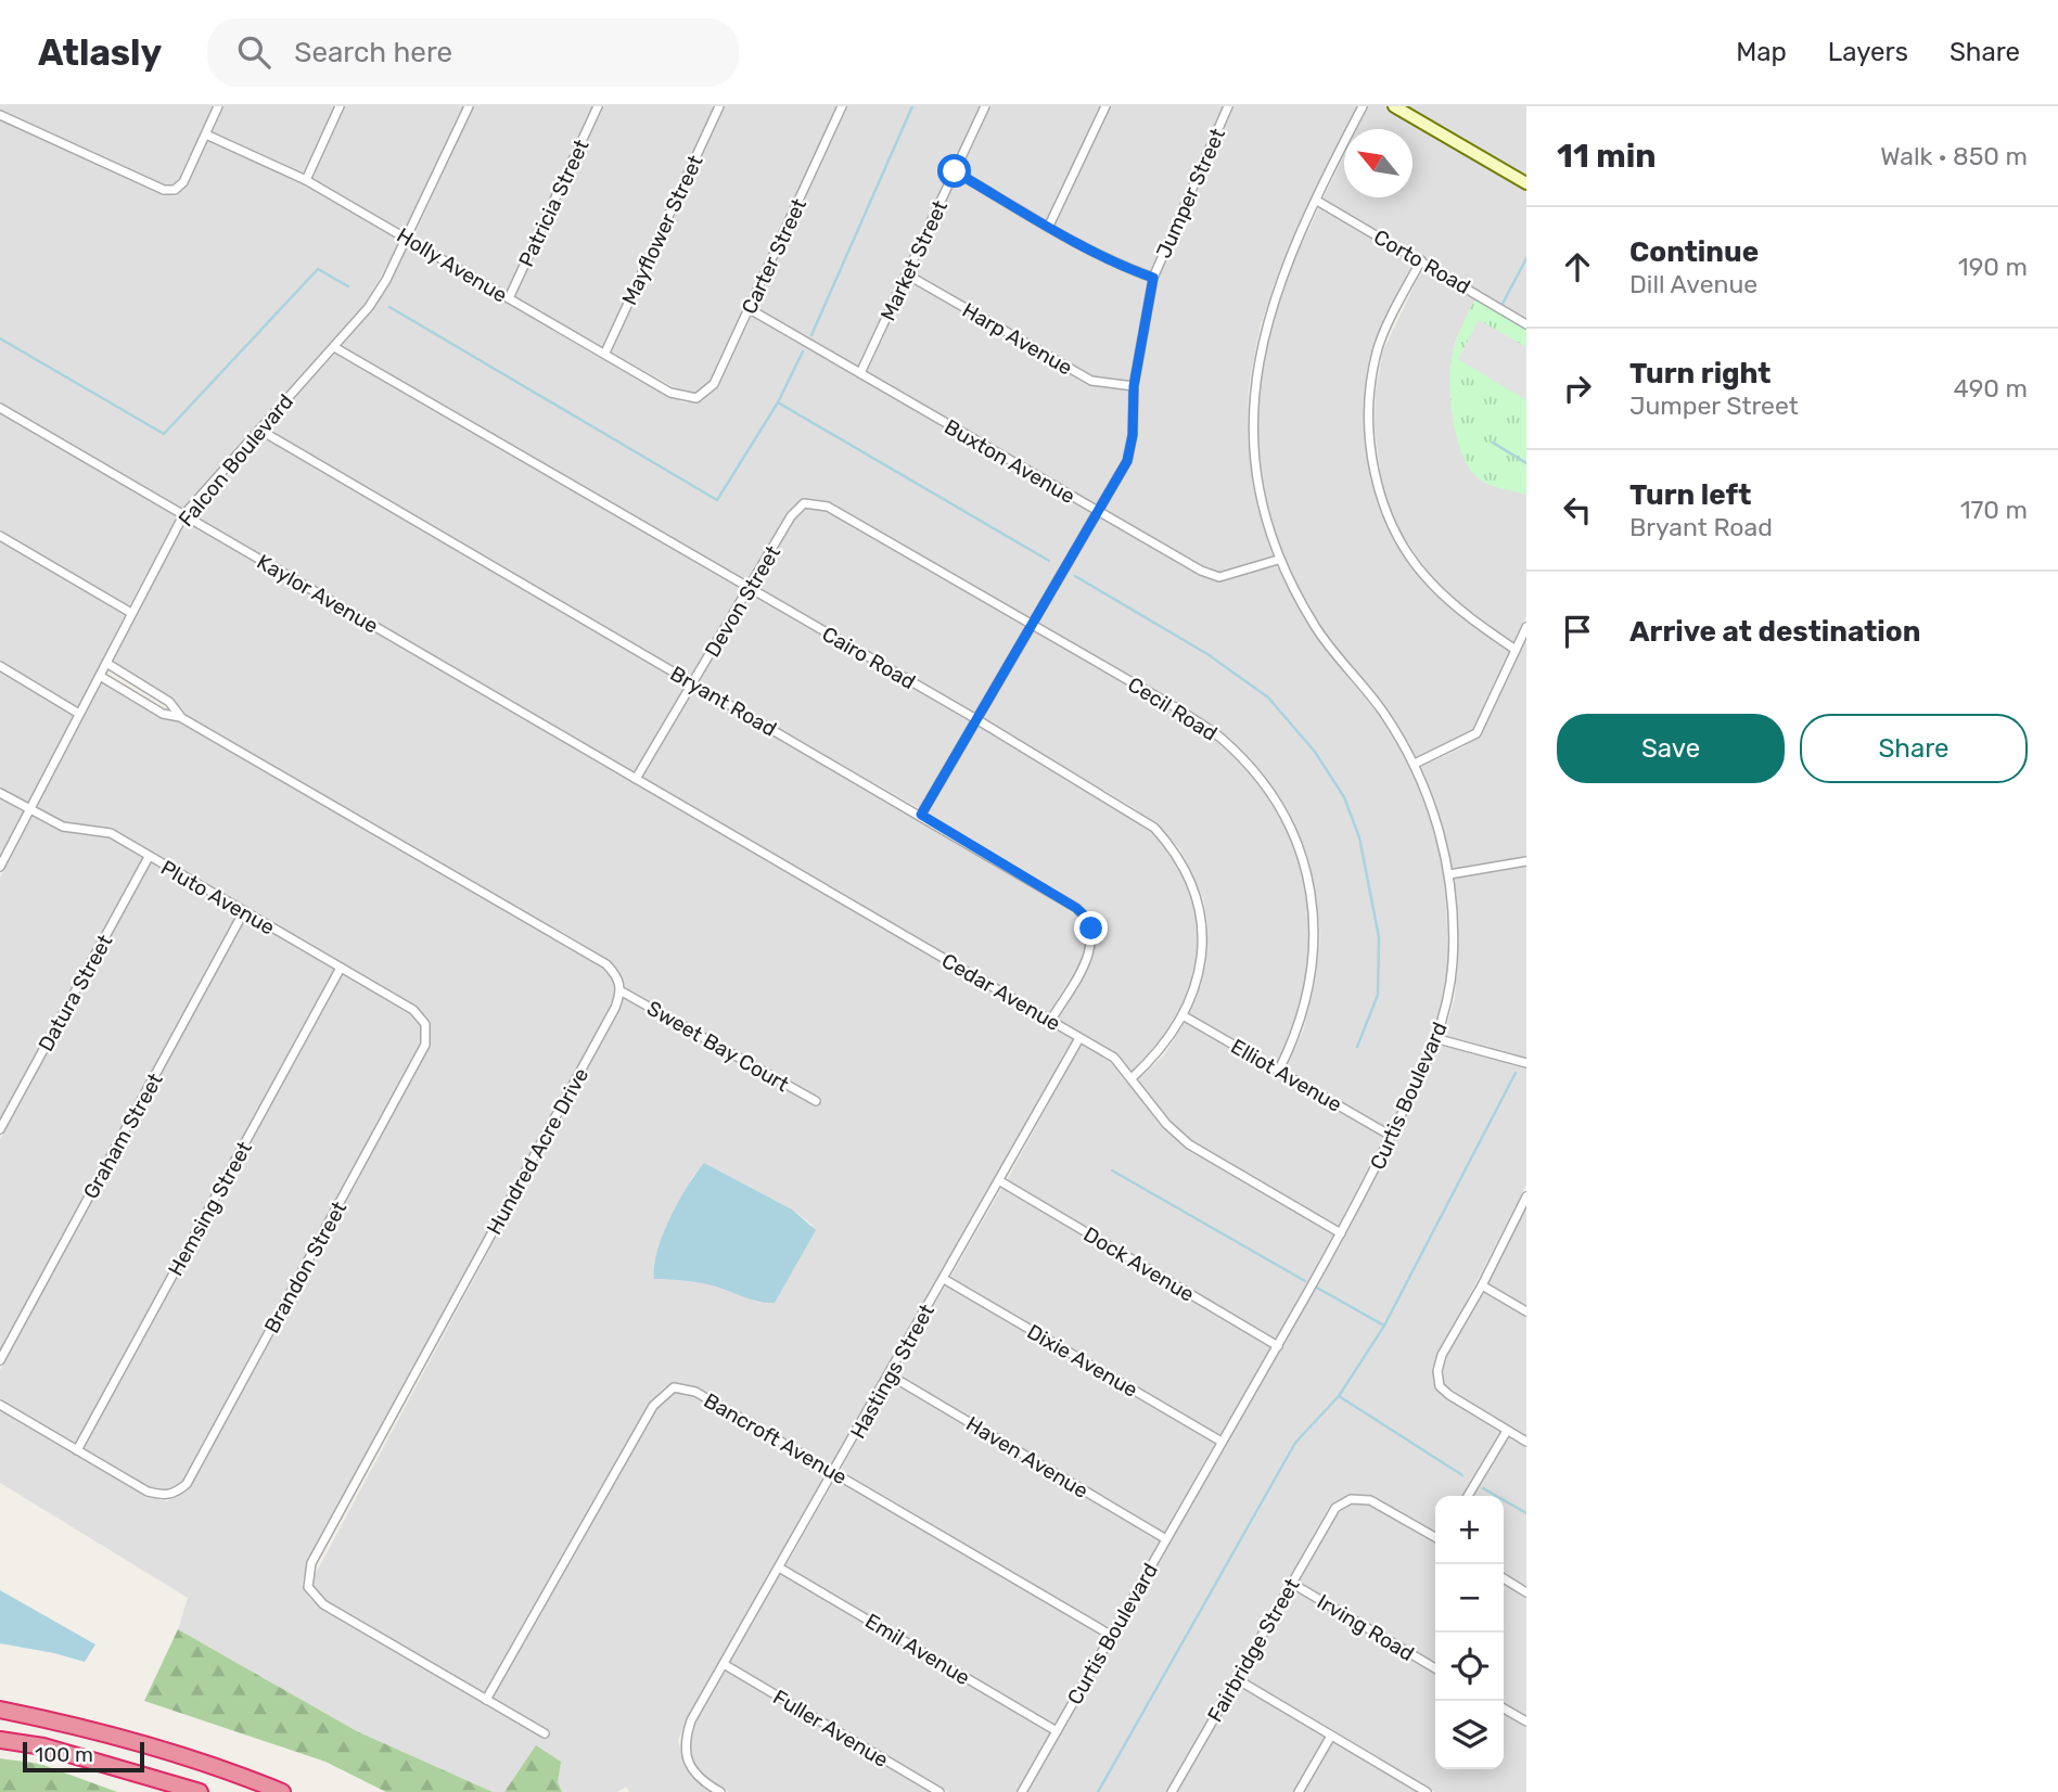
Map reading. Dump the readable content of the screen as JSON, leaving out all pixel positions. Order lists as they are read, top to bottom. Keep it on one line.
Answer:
{"streets":{"street":["Jumper Street","Patricia Street","Mayflower Street","Carter Street","Market Street","Corto Road","Holly Avenue","Harp Avenue","Falcon Boulevard","Buxton Avenue","Kaylor Avenue","Devon Street","Cairo Road","Bryant Road","Cecil Road","Pluto Avenue","Cedar Avenue","Datura Street","Sweet Bay Court","Elliot Avenue","Curtis Boulevard","Graham Street","Hundred Acre Drive","Hemsing Street","Dock Avenue","Brandon Street","Dixie Avenue","Hastings Street","Bancroft Avenue","Haven Avenue","Irving Road","Emil Avenue","Fairbridge Street","Fuller Avenue"]},"crossings":[["Jumper Street","Harp Avenue"],["Jumper Street","Buxton Avenue"],["Jumper Street","Cairo Road"],["Jumper Street","Bryant Road"],["Jumper Street","Cecil Road"],["Patricia Street","Holly Avenue"],["Mayflower Street","Holly Avenue"],["Carter Street","Holly Avenue"],["Carter Street","Buxton Avenue"],["Market Street","Harp Avenue"],["Market Street","Buxton Avenue"],["Corto Road","Curtis Boulevard"],["Holly Avenue","Falcon Boulevard"],["Falcon Boulevard","Kaylor Avenue"],["Falcon Boulevard","Cairo Road"],["Falcon Boulevard","Bryant Road"],["Falcon Boulevard","Pluto Avenue"],["Buxton Avenue","Curtis Boulevard"],["Kaylor Avenue","Devon Street"],["Kaylor Avenue","Cedar Avenue"],["Devon Street","Cairo Road"],["Devon Street","Bryant Road"],["Devon Street","Cecil Road"],["Devon Street","Cedar Avenue"],["Cairo Road","Cedar Avenue"],["Cairo Road","Elliot Avenue"],["Bryant Road","Cedar Avenue"],["Cecil Road","Elliot Avenue"],["Pluto Avenue","Datura Street"],["Pluto Avenue","Graham Street"],["Pluto Avenue","Hemsing Street"],["Pluto Avenue","Brandon Street"],["Cedar Avenue","Curtis Boulevard"],["Cedar Avenue","Hastings Street"],["Sweet Bay Court","Hundred Acre Drive"],["Elliot Avenue","Curtis Boulevard"],["Curtis Boulevard","Dock Avenue"],["Curtis Boulevard","Dixie Avenue"],["Curtis Boulevard","Bancroft Avenue"],["Curtis Boulevard","Haven Avenue"],["Curtis Boulevard","Emil Avenue"],["Hundred Acre Drive","Bancroft Avenue"],["Hemsing Street","Brandon Street"],["Dock Avenue","Hastings Street"],["Dixie Avenue","Hastings Street"],["Hastings Street","Bancroft Avenue"],["Hastings Street","Haven Avenue"],["Hastings Street","Emil Avenue"],["Hastings Street","Fuller Avenue"],["Irving Road","Fairbridge Street"]],"scale_bar":"100 m","north":"top left","page":{"header":"Atlasly","search":"Search here","nav":["Map","Layers","Share"],"heading":["11 min","Walk · 850 m"],"list":[["Continue","Dill Avenue","190 m"],["Turn right","Jumper Street","490 m"],["Turn left","Bryant Road","170 m"],"Arrive at destination"],"buttons":["Save","Share"],"map_buttons":["+","−"],"scale":"100 m"}}
